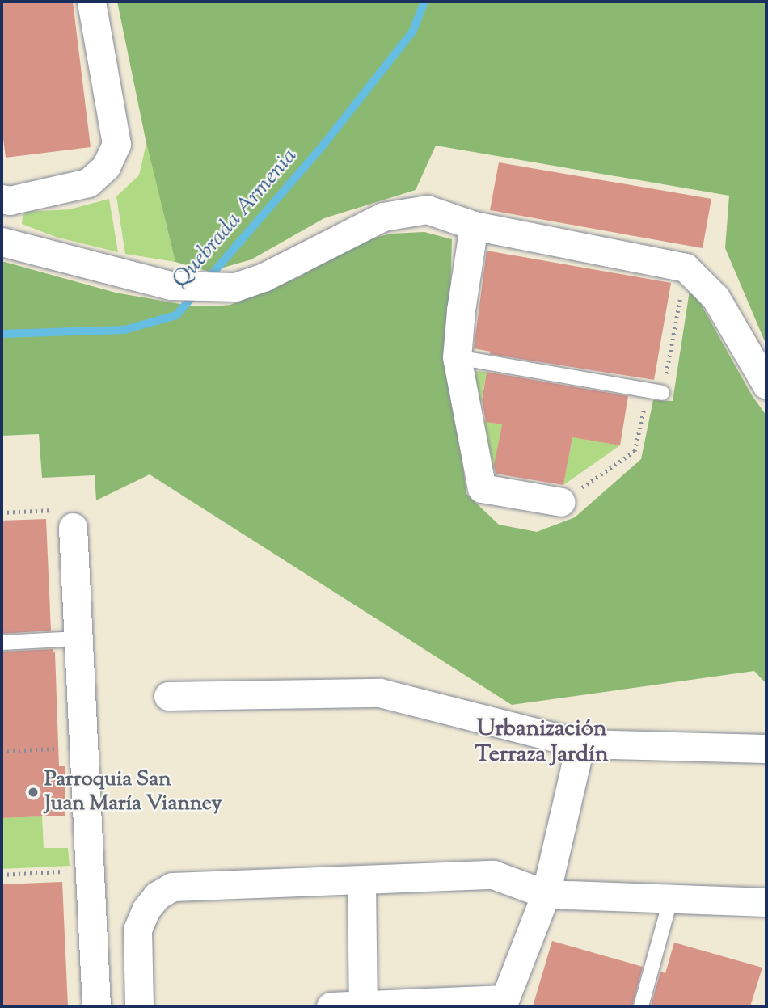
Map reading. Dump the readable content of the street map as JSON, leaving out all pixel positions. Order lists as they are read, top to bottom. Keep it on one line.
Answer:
{"districts":["Urbanización Terraza Jardín"],"water":["Quebrada Armenia"],"places":["Parroquia San Juan María Vianney"]}
